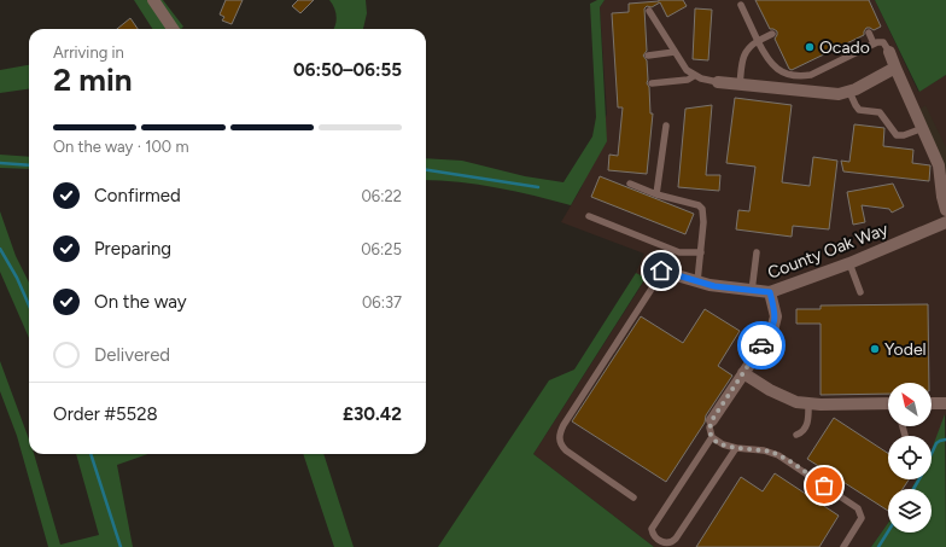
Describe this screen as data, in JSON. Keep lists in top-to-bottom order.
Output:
{
  "streets": {
    "street": ["County Oak Way"]
  },
  "places": ["Ocado", "Yodel"],
  "north": "top left",
  "page": {
    "heading": ["2 min", "Arriving in", "06:50–06:55"],
    "panel": ["Order #5528", "£30.42"],
    "bar": "On the way · 100 m",
    "list": [
      ["Confirmed", "06:22"],
      ["Preparing", "06:25"],
      ["On the way", "06:37"],
      "Delivered"
    ]
  }
}
